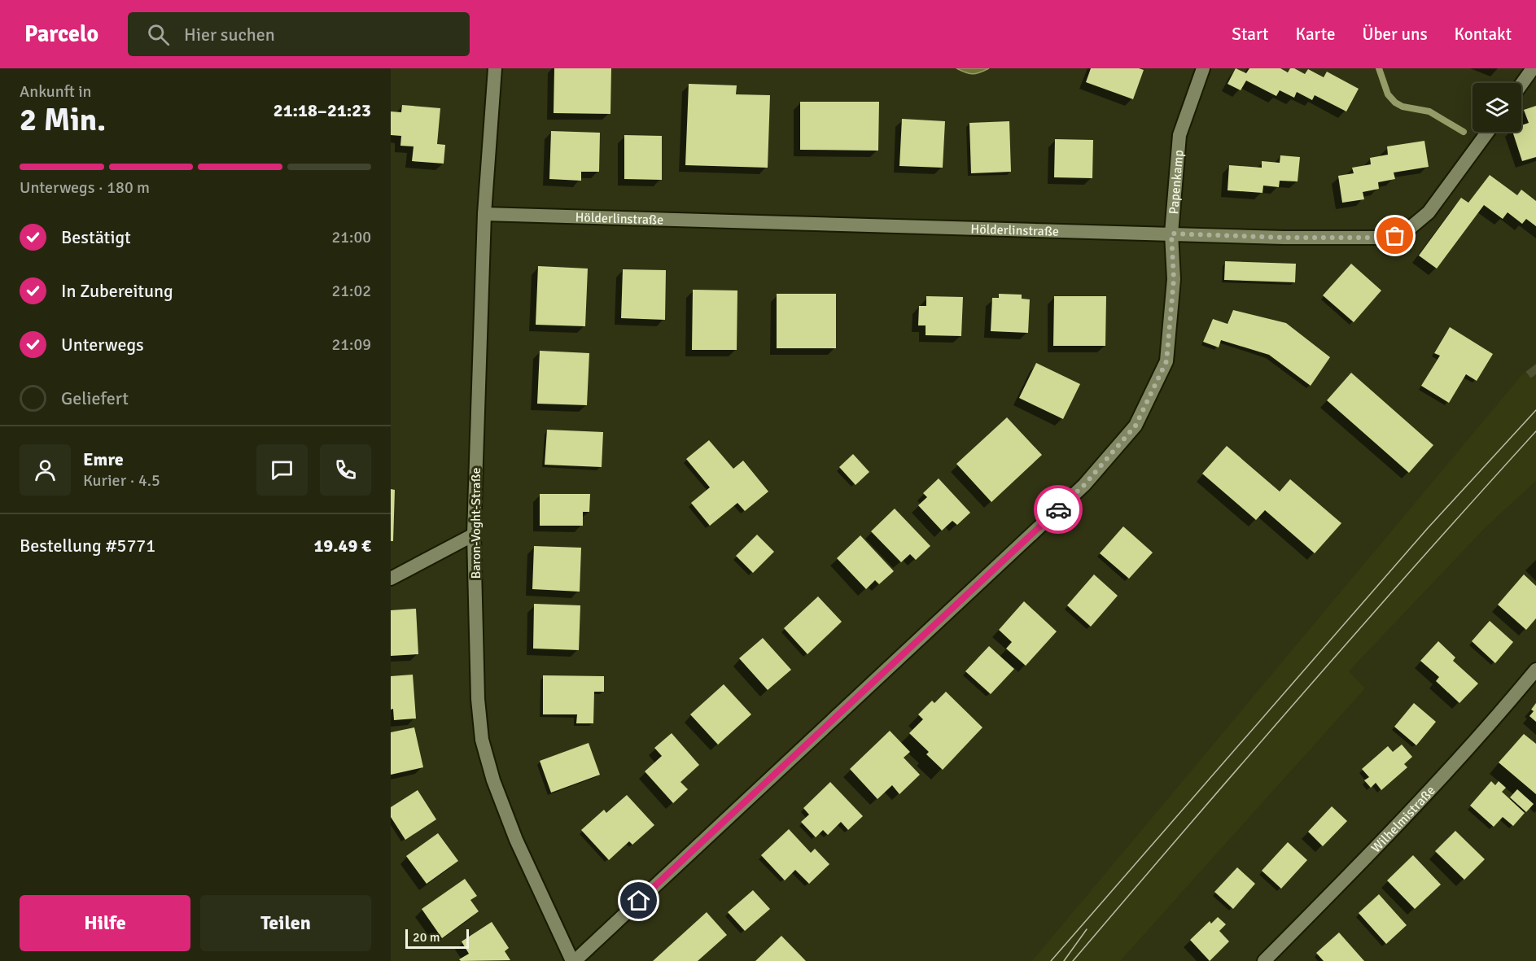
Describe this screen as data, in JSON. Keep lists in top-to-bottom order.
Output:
{
  "streets": {
    "street": [
      "Papenkamp",
      "Hölderlinstraße",
      "Baron-Voght-Straße",
      "Wilhelmistraße"
    ]
  },
  "crossings": [
    ["Papenkamp", "Hölderlinstraße"],
    ["Papenkamp", "Baron-Voght-Straße"],
    ["Hölderlinstraße", "Baron-Voght-Straße"]
  ],
  "scale_bar": "20 m",
  "page": {
    "header": "Parcelo",
    "search": "Hier suchen",
    "nav": [
      "Start",
      "Karte",
      "Über uns",
      "Kontakt"
    ],
    "heading": ["2 Min.", "Ankunft in", "21:18–21:23"],
    "panel": [
      "Emre",
      "Kurier · 4.5",
      "Bestellung #5771",
      "19.49 €"
    ],
    "bar": "Unterwegs · 180 m",
    "list": [
      ["Bestätigt", "21:00"],
      ["In Zubereitung", "21:02"],
      ["Unterwegs", "21:09"],
      "Geliefert"
    ],
    "buttons": ["Hilfe", "Teilen"],
    "scale": "20 m"
  }
}
